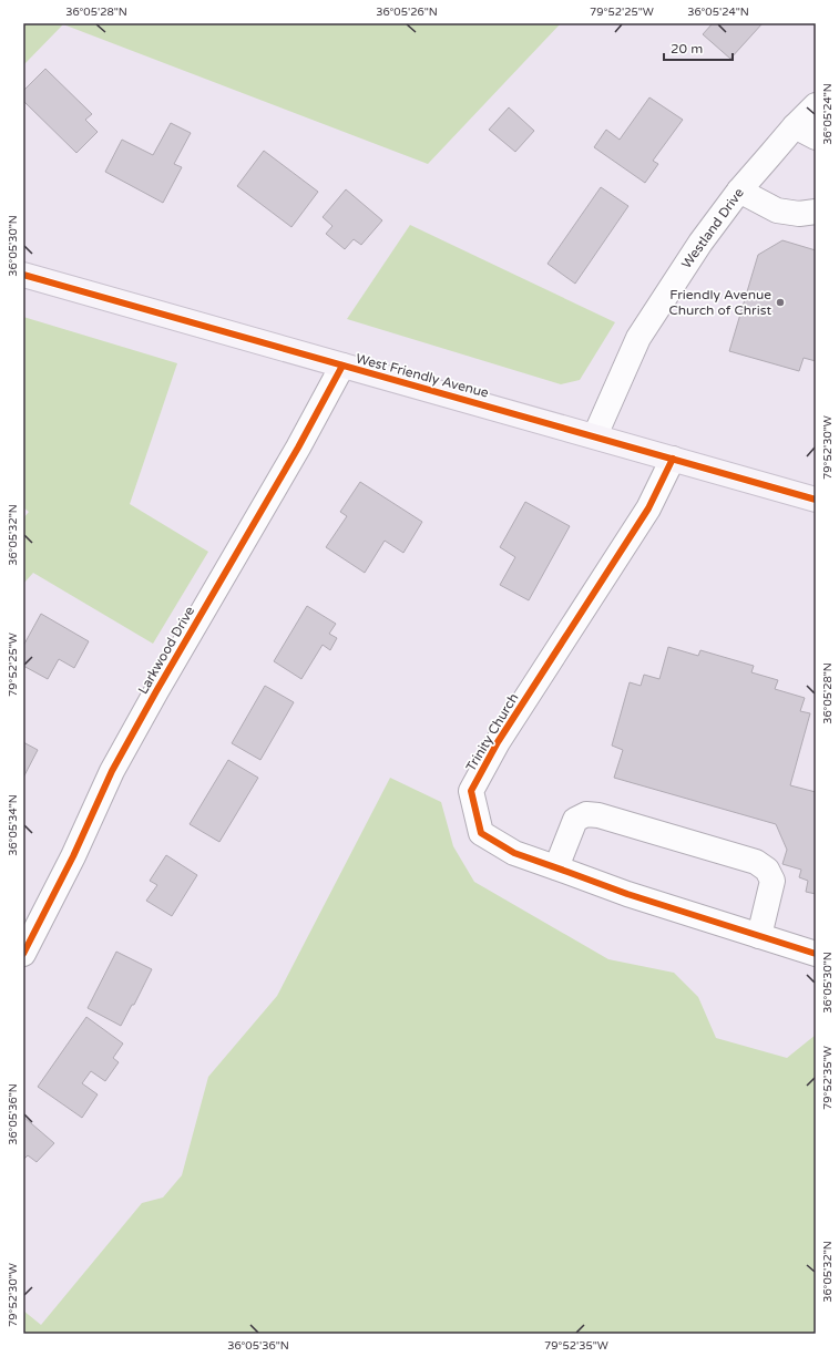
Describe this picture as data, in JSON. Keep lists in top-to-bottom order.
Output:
{
  "streets": {
    "main road": ["West Friendly Avenue"],
    "street": ["Westland Drive", "Larkwood Drive", "Trinity Church"]
  },
  "crossings": [
    ["Westland Drive", "West Friendly Avenue"],
    ["West Friendly Avenue", "Larkwood Drive"],
    ["West Friendly Avenue", "Trinity Church"]
  ],
  "places": ["Friendly Avenue Church of Christ"],
  "scale_bar": "20 m",
  "coordinates": [
    "36°05'28\"N",
    "36°05'26\"N",
    "79°52'25\"W",
    "36°05'24\"N",
    "36°05'30\"N",
    "79°52'30\"W",
    "36°05'32\"N",
    "36°05'34\"N",
    "79°52'35\"W",
    "36°05'36\"N"
  ]
}
